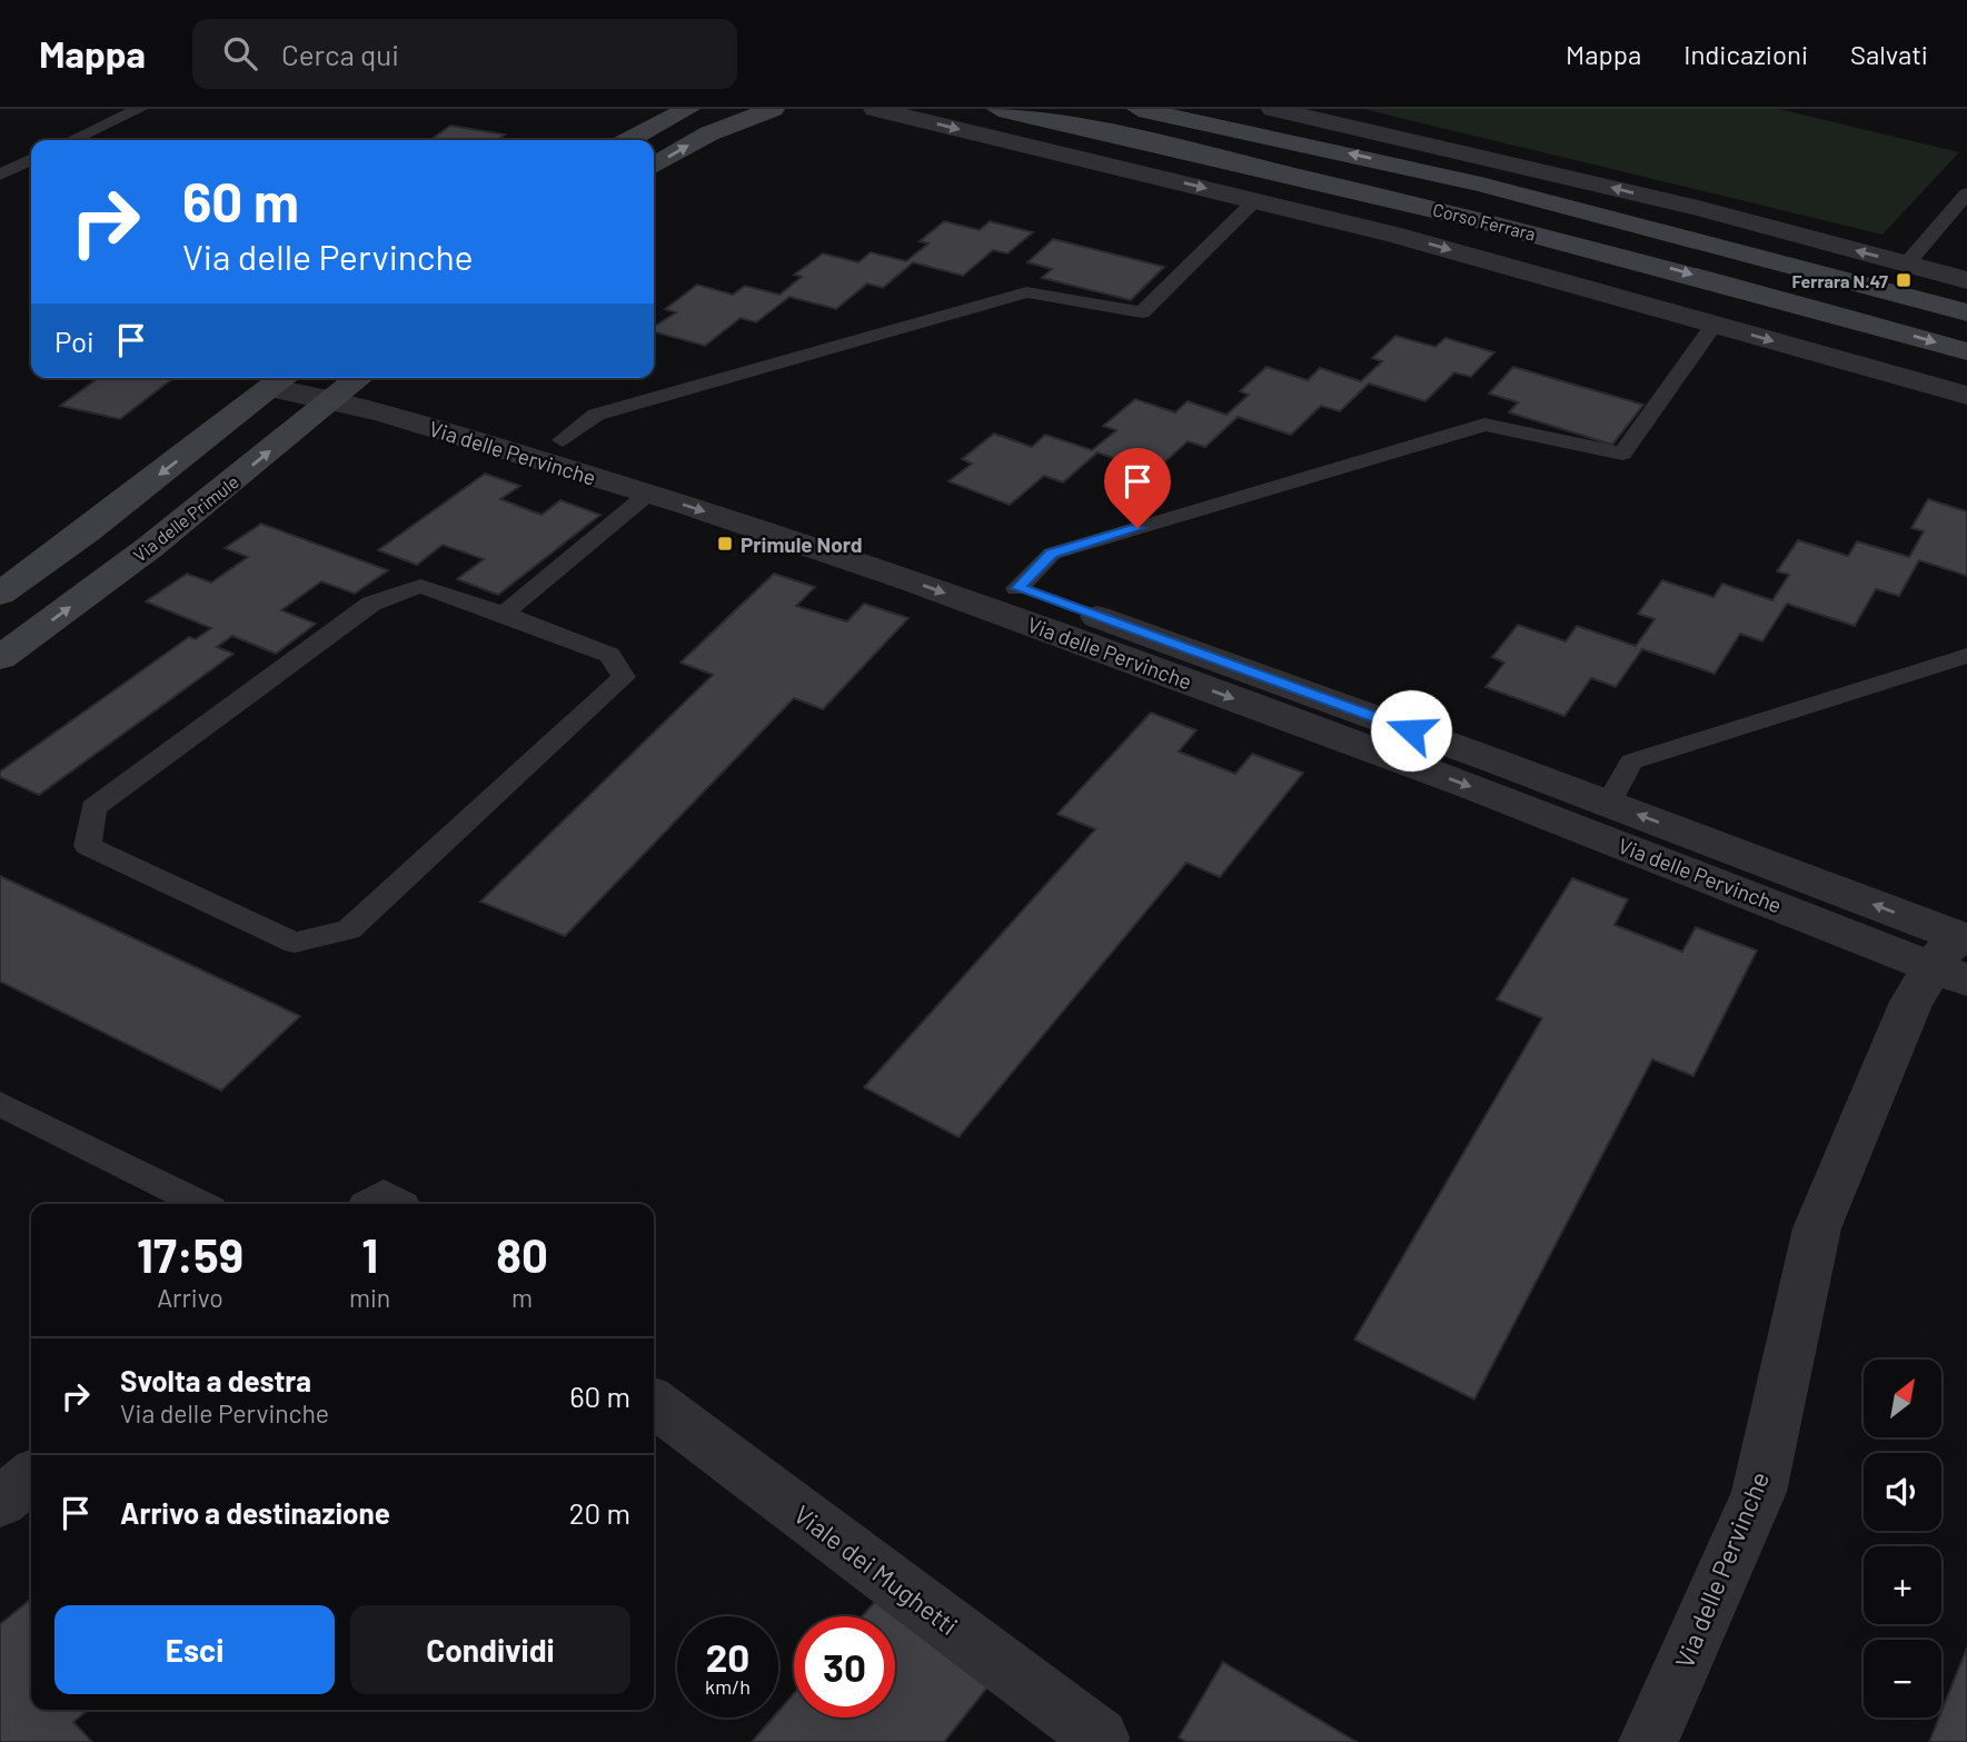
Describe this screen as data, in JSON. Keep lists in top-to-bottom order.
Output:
{
  "streets": {
    "main road": ["Corso Ferrara", "Via delle Primule"],
    "street": ["Via delle Pervinche", "Viale dei Mughetti"]
  },
  "crossings": [
    ["Corso Ferrara", "Via delle Pervinche"],
    ["Via delle Pervinche", "Via delle Primule"]
  ],
  "places": {
    "transit": ["Ferrara N.47", "Primule Nord"]
  },
  "north": "top right",
  "page": {
    "header": "Mappa",
    "search": "Cerca qui",
    "nav": ["Mappa", "Indicazioni", "Salvati"],
    "turn": ["60 m", "Via delle Pervinche"],
    "then": "Poi",
    "eta": [
      "17:59",
      "Arrivo",
      "1",
      "min",
      "80",
      "m"
    ],
    "list": [
      {
        "name": "Svolta a destra",
        "note": "Via delle Pervinche",
        "value": "60 m"
      },
      {
        "name": "Arrivo a destinazione",
        "value": "20 m"
      }
    ],
    "map_buttons": ["+", "−"],
    "buttons": ["Esci", "Condividi"],
    "speed": "20 km/h",
    "limit": "30"
  }
}
